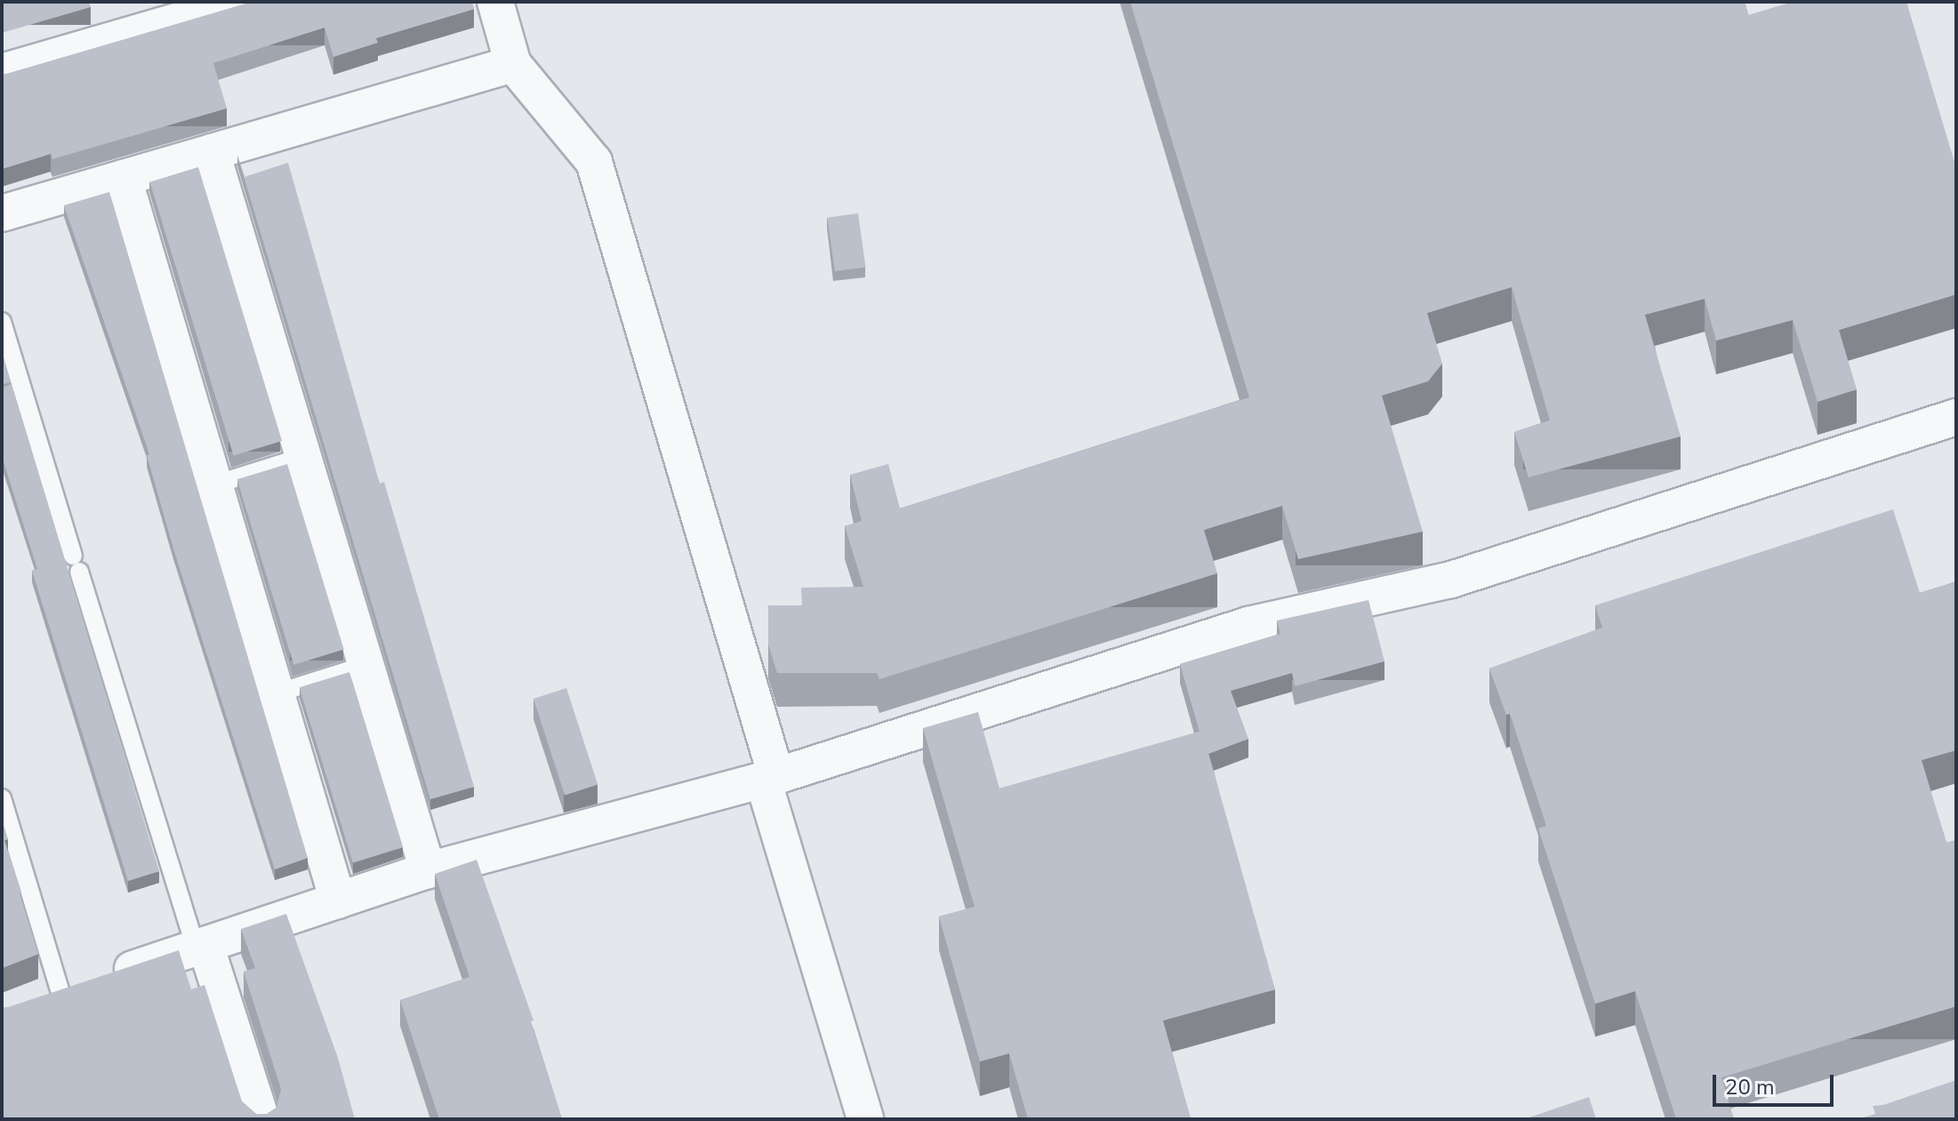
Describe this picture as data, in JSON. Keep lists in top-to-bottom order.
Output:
{
  "scale_bar": "20 m"
}
